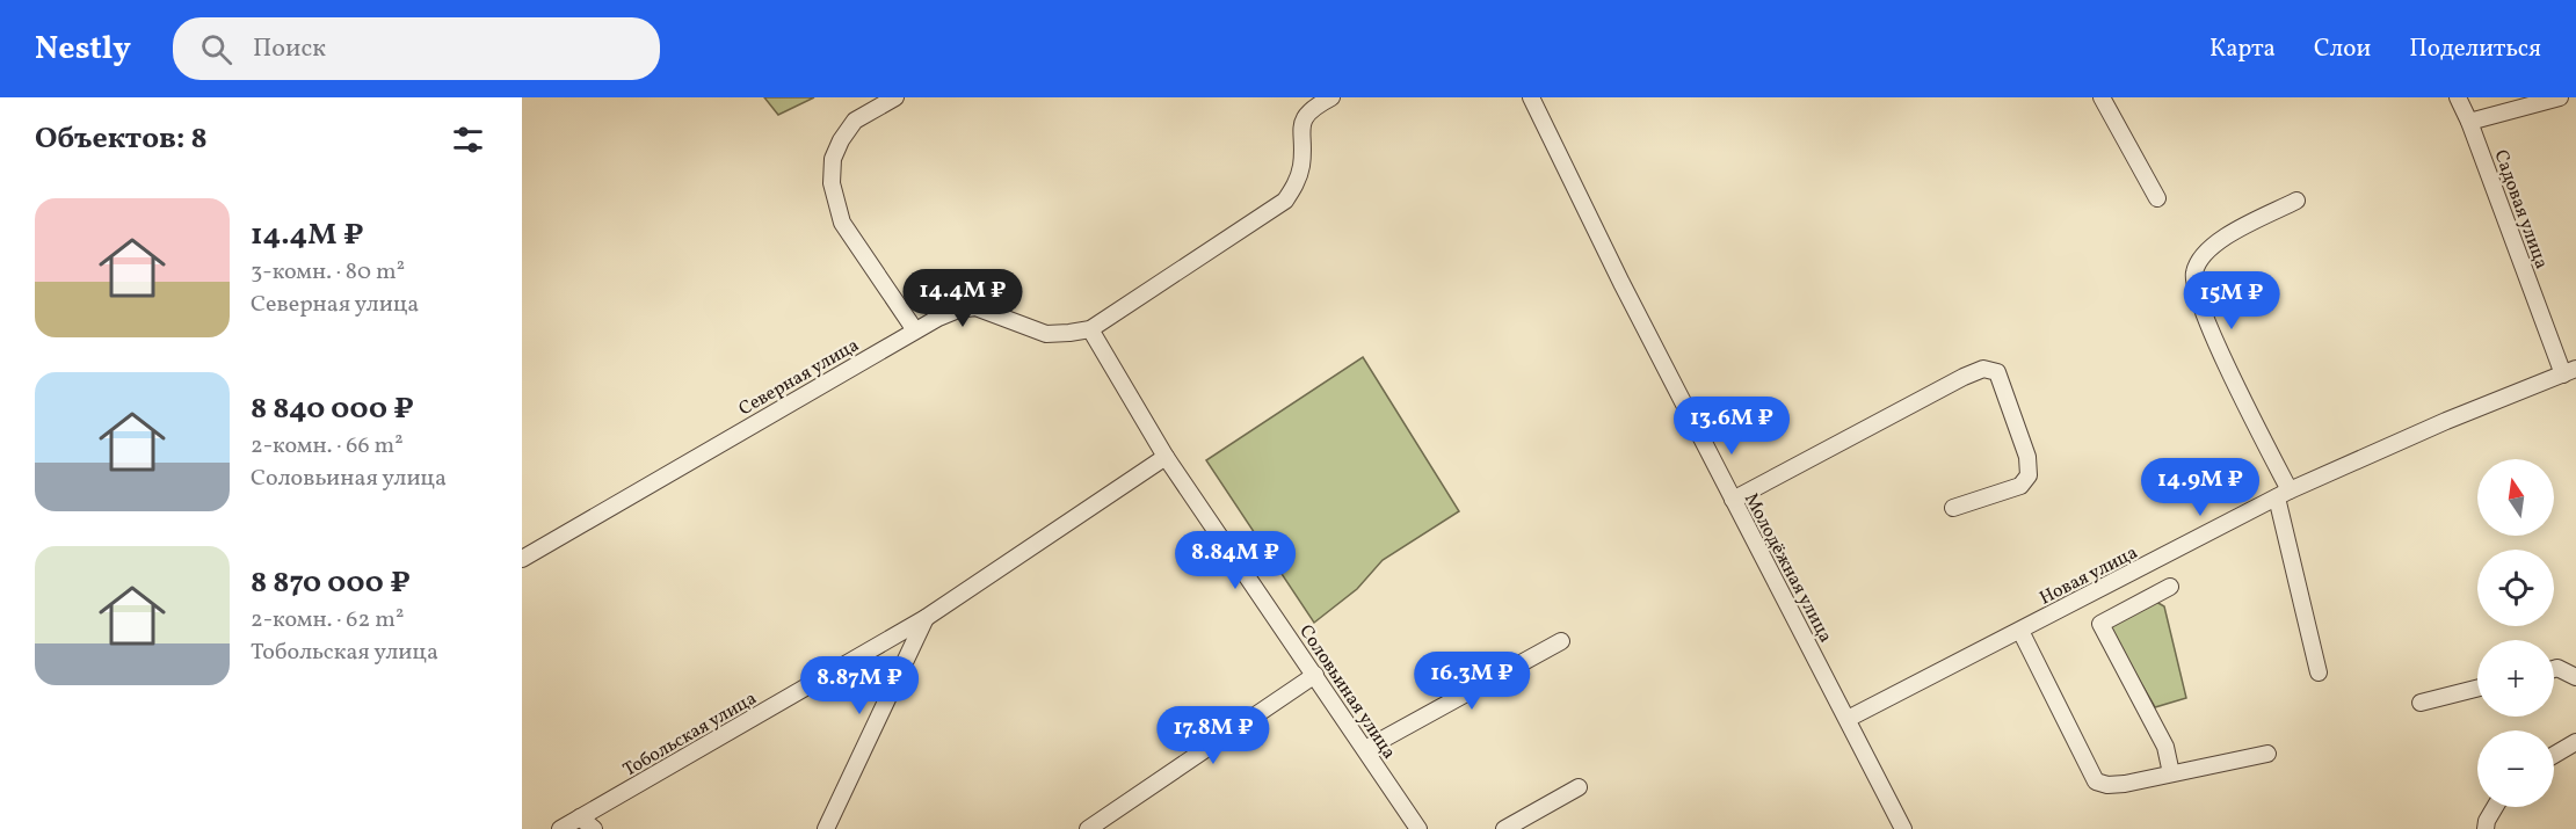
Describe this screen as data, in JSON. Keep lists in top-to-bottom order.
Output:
{
  "streets": {
    "street": [
      "Садовая улица",
      "Северная улица",
      "Молодёжная улица",
      "Новая улица",
      "Соловьиная улица",
      "Тобольская улица"
    ]
  },
  "crossings": [
    ["Садовая улица", "Новая улица"],
    ["Северная улица", "Соловьиная улица"],
    ["Молодёжная улица", "Новая улица"],
    ["Соловьиная улица", "Тобольская улица"]
  ],
  "north": "top",
  "page": {
    "header": "Nestly",
    "search": "Поиск",
    "nav": ["Карта", "Слои", "Поделиться"],
    "heading": "Объектов: 8",
    "list": [
      {
        "name": "14.4M ₽",
        "note": "3-комн. · 80 m² · Северная улица"
      },
      {
        "name": "8 840 000 ₽",
        "note": "2-комн. · 66 m² · Соловьиная улица"
      },
      {
        "name": "8 870 000 ₽",
        "note": "2-комн. · 62 m² · Тобольская улица"
      }
    ],
    "price": [
      "14.4M ₽",
      "15M ₽",
      "13.6M ₽",
      "14.9M ₽",
      "8.84M ₽",
      "16.3M ₽",
      "8.87M ₽",
      "17.8M ₽"
    ],
    "map_buttons": ["+", "−"]
  }
}
